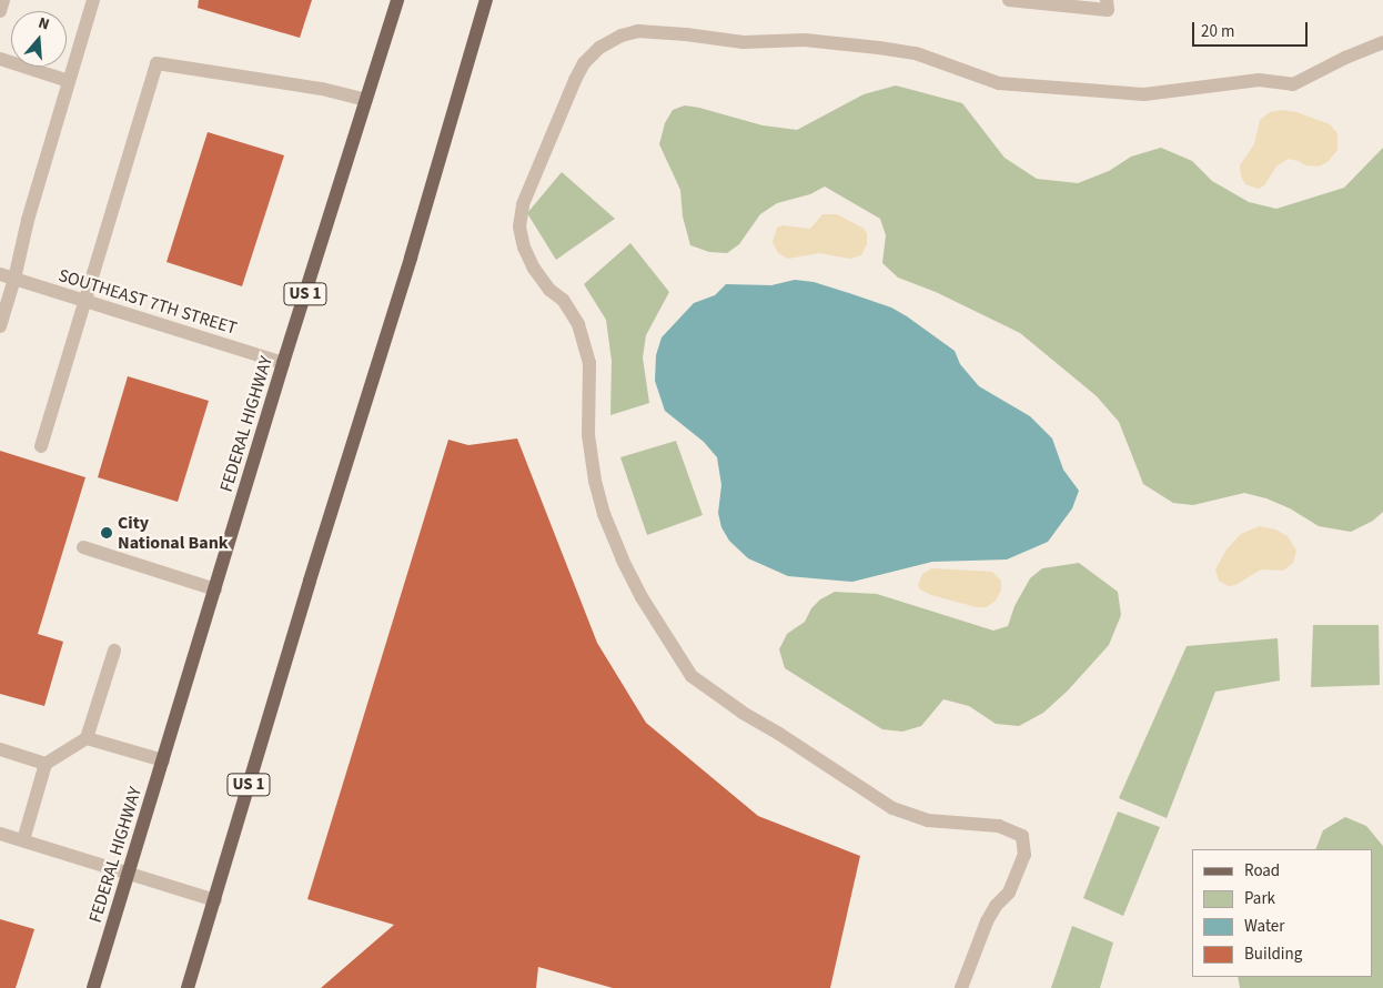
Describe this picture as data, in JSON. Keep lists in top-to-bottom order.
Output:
{
  "streets": {
    "main road": ["US 1", "FEDERAL HIGHWAY"],
    "street": ["SOUTHEAST 7TH STREET"]
  },
  "crossings": [
    ["SOUTHEAST 7TH STREET", "FEDERAL HIGHWAY"]
  ],
  "places": ["City National Bank"],
  "legend": [
    "Road",
    "Park",
    "Water",
    "Building"
  ],
  "scale_bar": "20 m",
  "north": "top"
}
